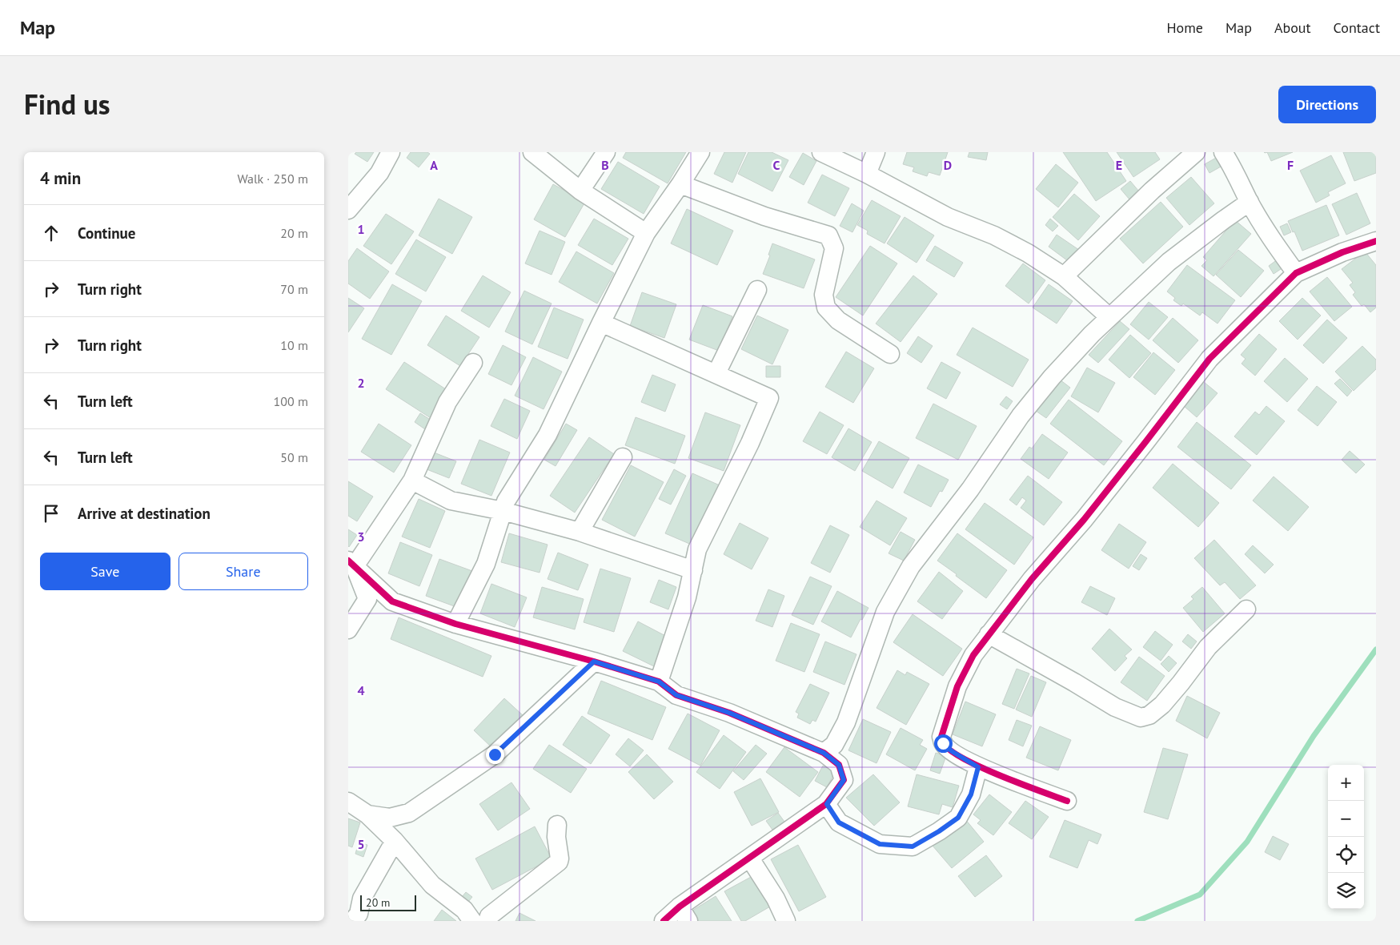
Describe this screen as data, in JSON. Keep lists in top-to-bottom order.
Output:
{
  "scale_bar": "20 m",
  "page": {
    "header": "Map",
    "nav": [
      "Home",
      "Map",
      "About",
      "Contact"
    ],
    "title": "Find us",
    "buttons": [
      "Directions",
      ["Save", "Share"]
    ],
    "heading": ["4 min", "Walk · 250 m"],
    "list": [
      ["Continue", "20 m"],
      ["Turn right", "70 m"],
      ["Turn right", "10 m"],
      ["Turn left", "100 m"],
      ["Turn left", "50 m"],
      "Arrive at destination"
    ],
    "map_buttons": ["+", "−"],
    "scale": "20 m"
  },
  "grid": {
    "columns": [
      "A",
      "B",
      "C",
      "D",
      "E",
      "F"
    ],
    "rows": [
      "1",
      "2",
      "3",
      "4",
      "5"
    ]
  }
}
